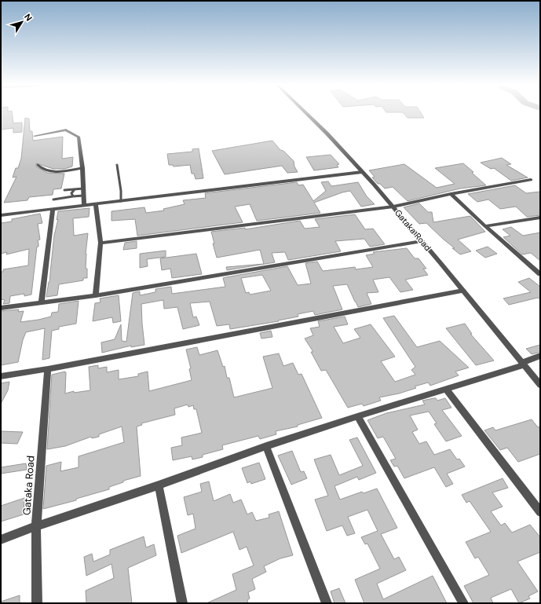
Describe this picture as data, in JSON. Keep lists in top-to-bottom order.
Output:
{
  "streets": {
    "street": ["Gataka Road"]
  },
  "north": "top right"
}
